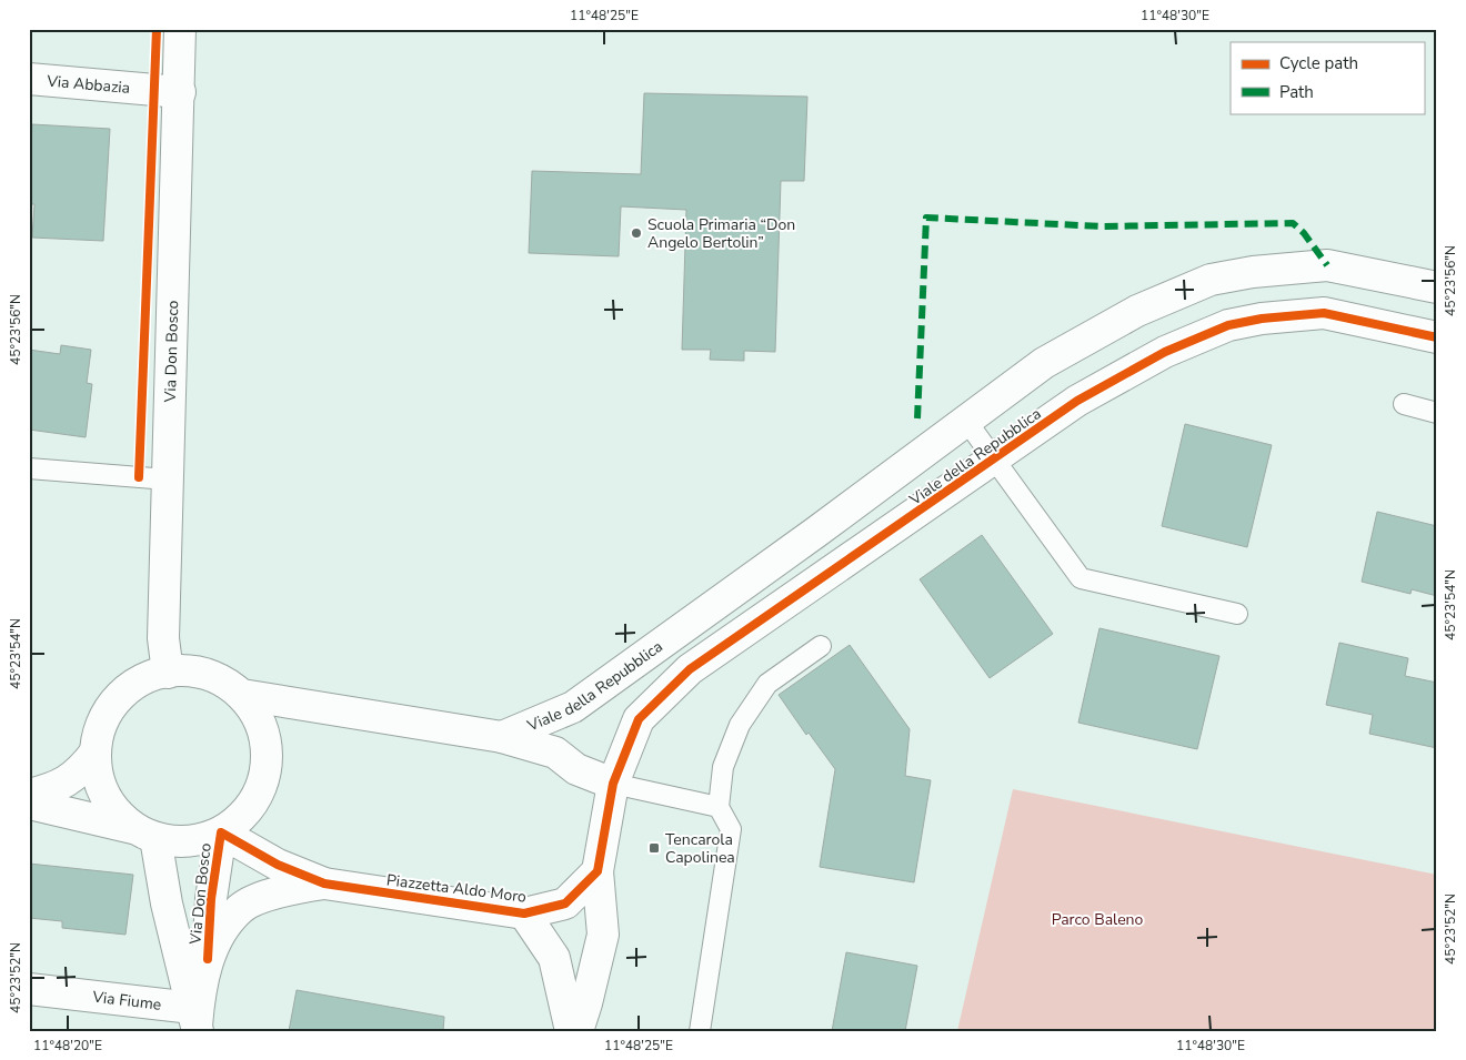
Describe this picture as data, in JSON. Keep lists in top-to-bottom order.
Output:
{
  "streets": {
    "street": [
      "Via Abbazia",
      "Via Don Bosco",
      "Viale della Repubblica",
      "Piazzetta Aldo Moro",
      "Via Fiume"
    ]
  },
  "crossings": [
    ["Via Abbazia", "Via Don Bosco"],
    ["Via Don Bosco", "Piazzetta Aldo Moro"],
    ["Via Don Bosco", "Via Fiume"]
  ],
  "parks": ["Parco Baleno"],
  "places": {
    "other": ["Scuola Primaria “Don Angelo Bertolin”"],
    "transit": ["Tencarola Capolinea"]
  },
  "legend": ["Cycle path", "Path"],
  "coordinates": [
    "11°48'25\"E",
    "11°48'30\"E",
    "45°23'56\"N",
    "45°23'54\"N",
    "45°23'52\"N",
    "11°48'20\"E"
  ]
}
